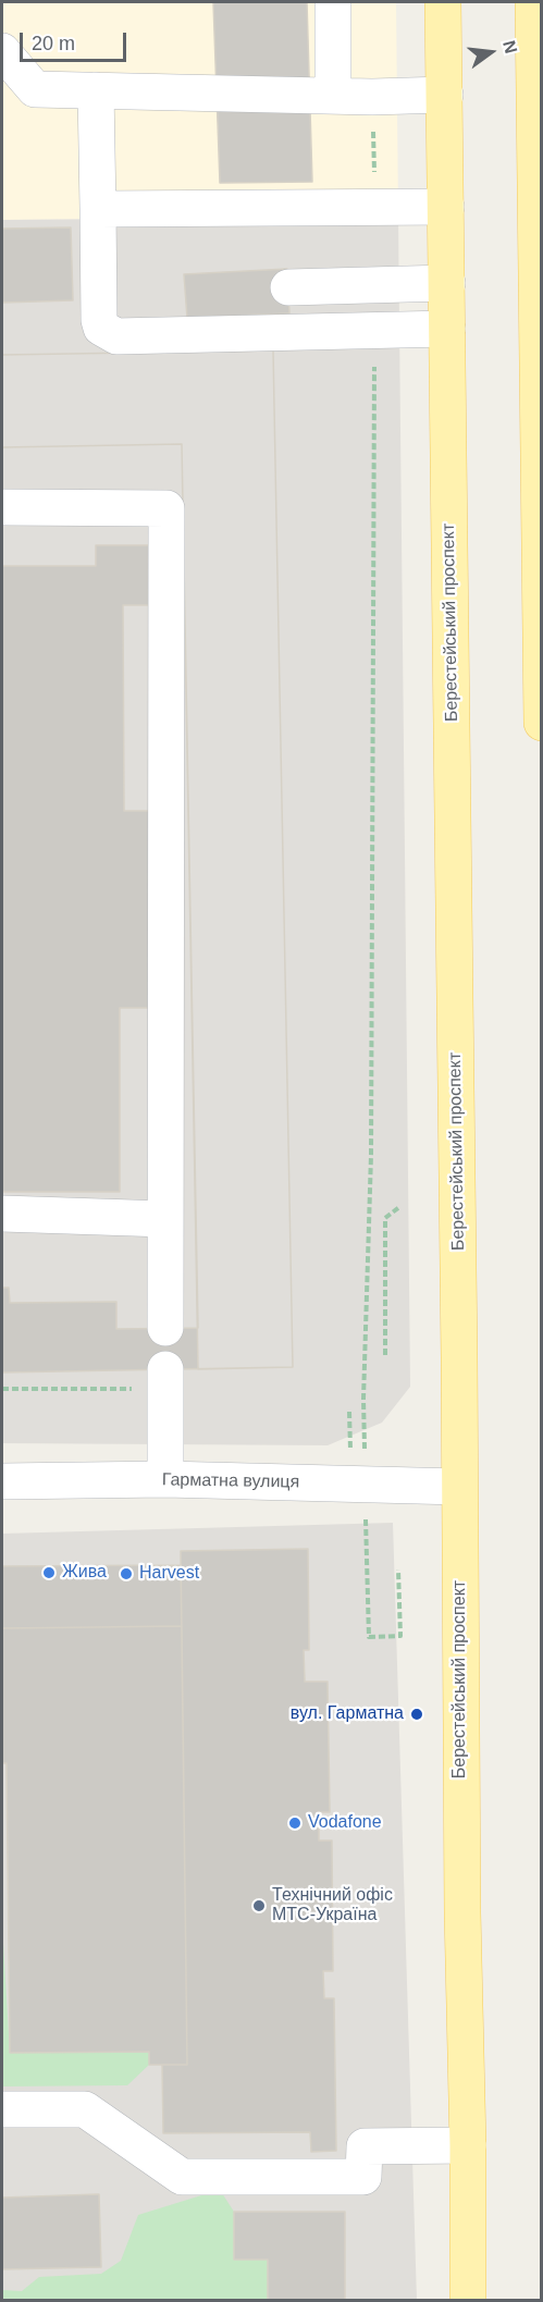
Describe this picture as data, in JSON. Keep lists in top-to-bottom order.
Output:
{
  "streets": {
    "main road": ["Берестейський проспект"],
    "street": ["Гарматна вулиця"]
  },
  "crossings": [
    ["Берестейський проспект", "Гарматна вулиця"]
  ],
  "places": [
    "Жива",
    "Harvest",
    "вул. Гарматна",
    "Vodafone",
    "Технічний офіс МТС-Україна"
  ],
  "scale_bar": "20 m",
  "north": "right"
}
